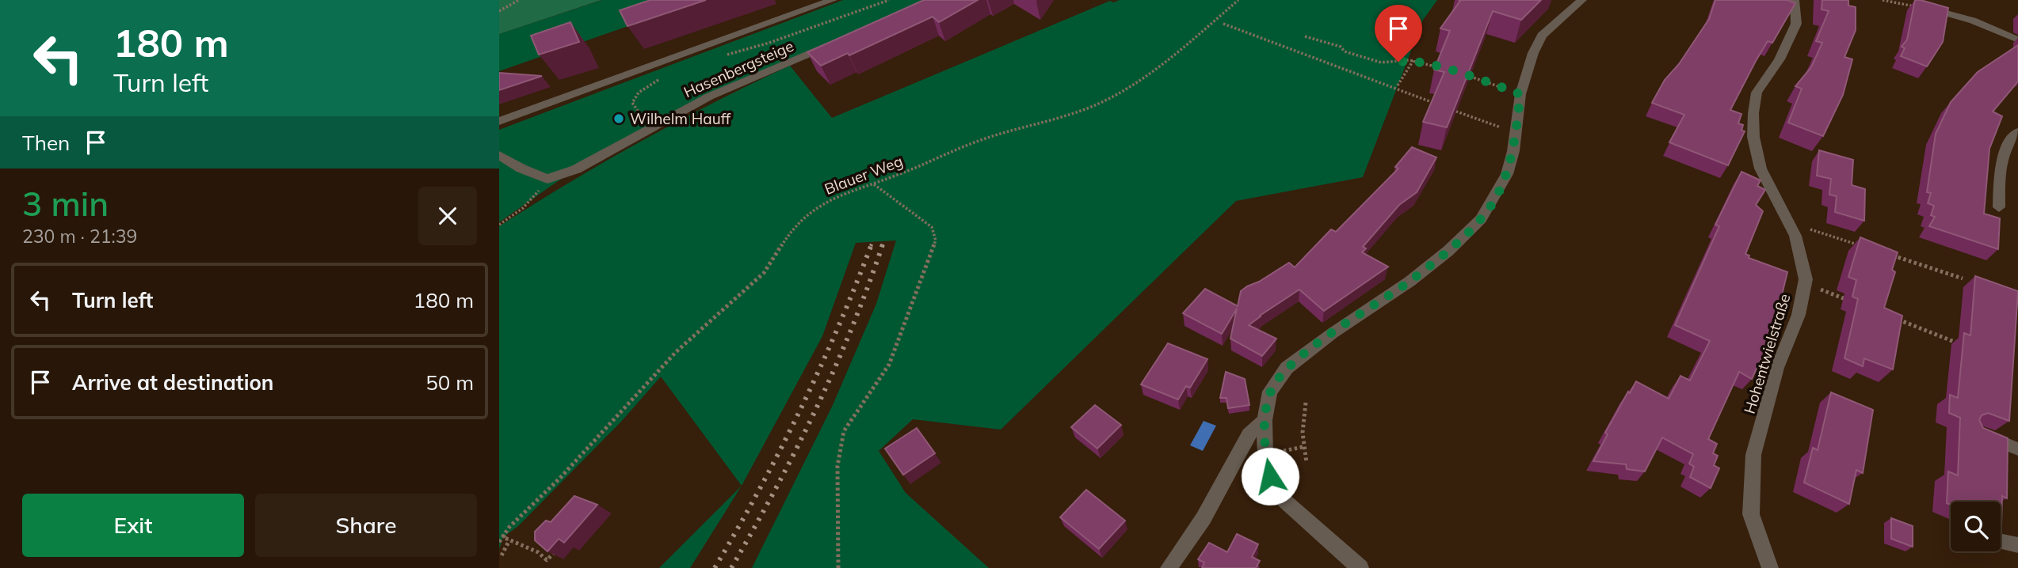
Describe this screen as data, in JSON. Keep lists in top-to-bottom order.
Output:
{
  "streets": {
    "street": ["Hasenbergsteige", "Hohentwielstraße"],
    "path": ["Blauer Weg"]
  },
  "places": ["Wilhelm Hauff"],
  "page": {
    "turn": ["180 m", "Turn left"],
    "then": "Then",
    "heading": ["3 min", "230 m · 21:39"],
    "list": [
      {
        "name": "Turn left",
        "value": "180 m"
      },
      {
        "name": "Arrive at destination",
        "value": "50 m"
      }
    ],
    "buttons": ["Exit", "Share"]
  }
}
